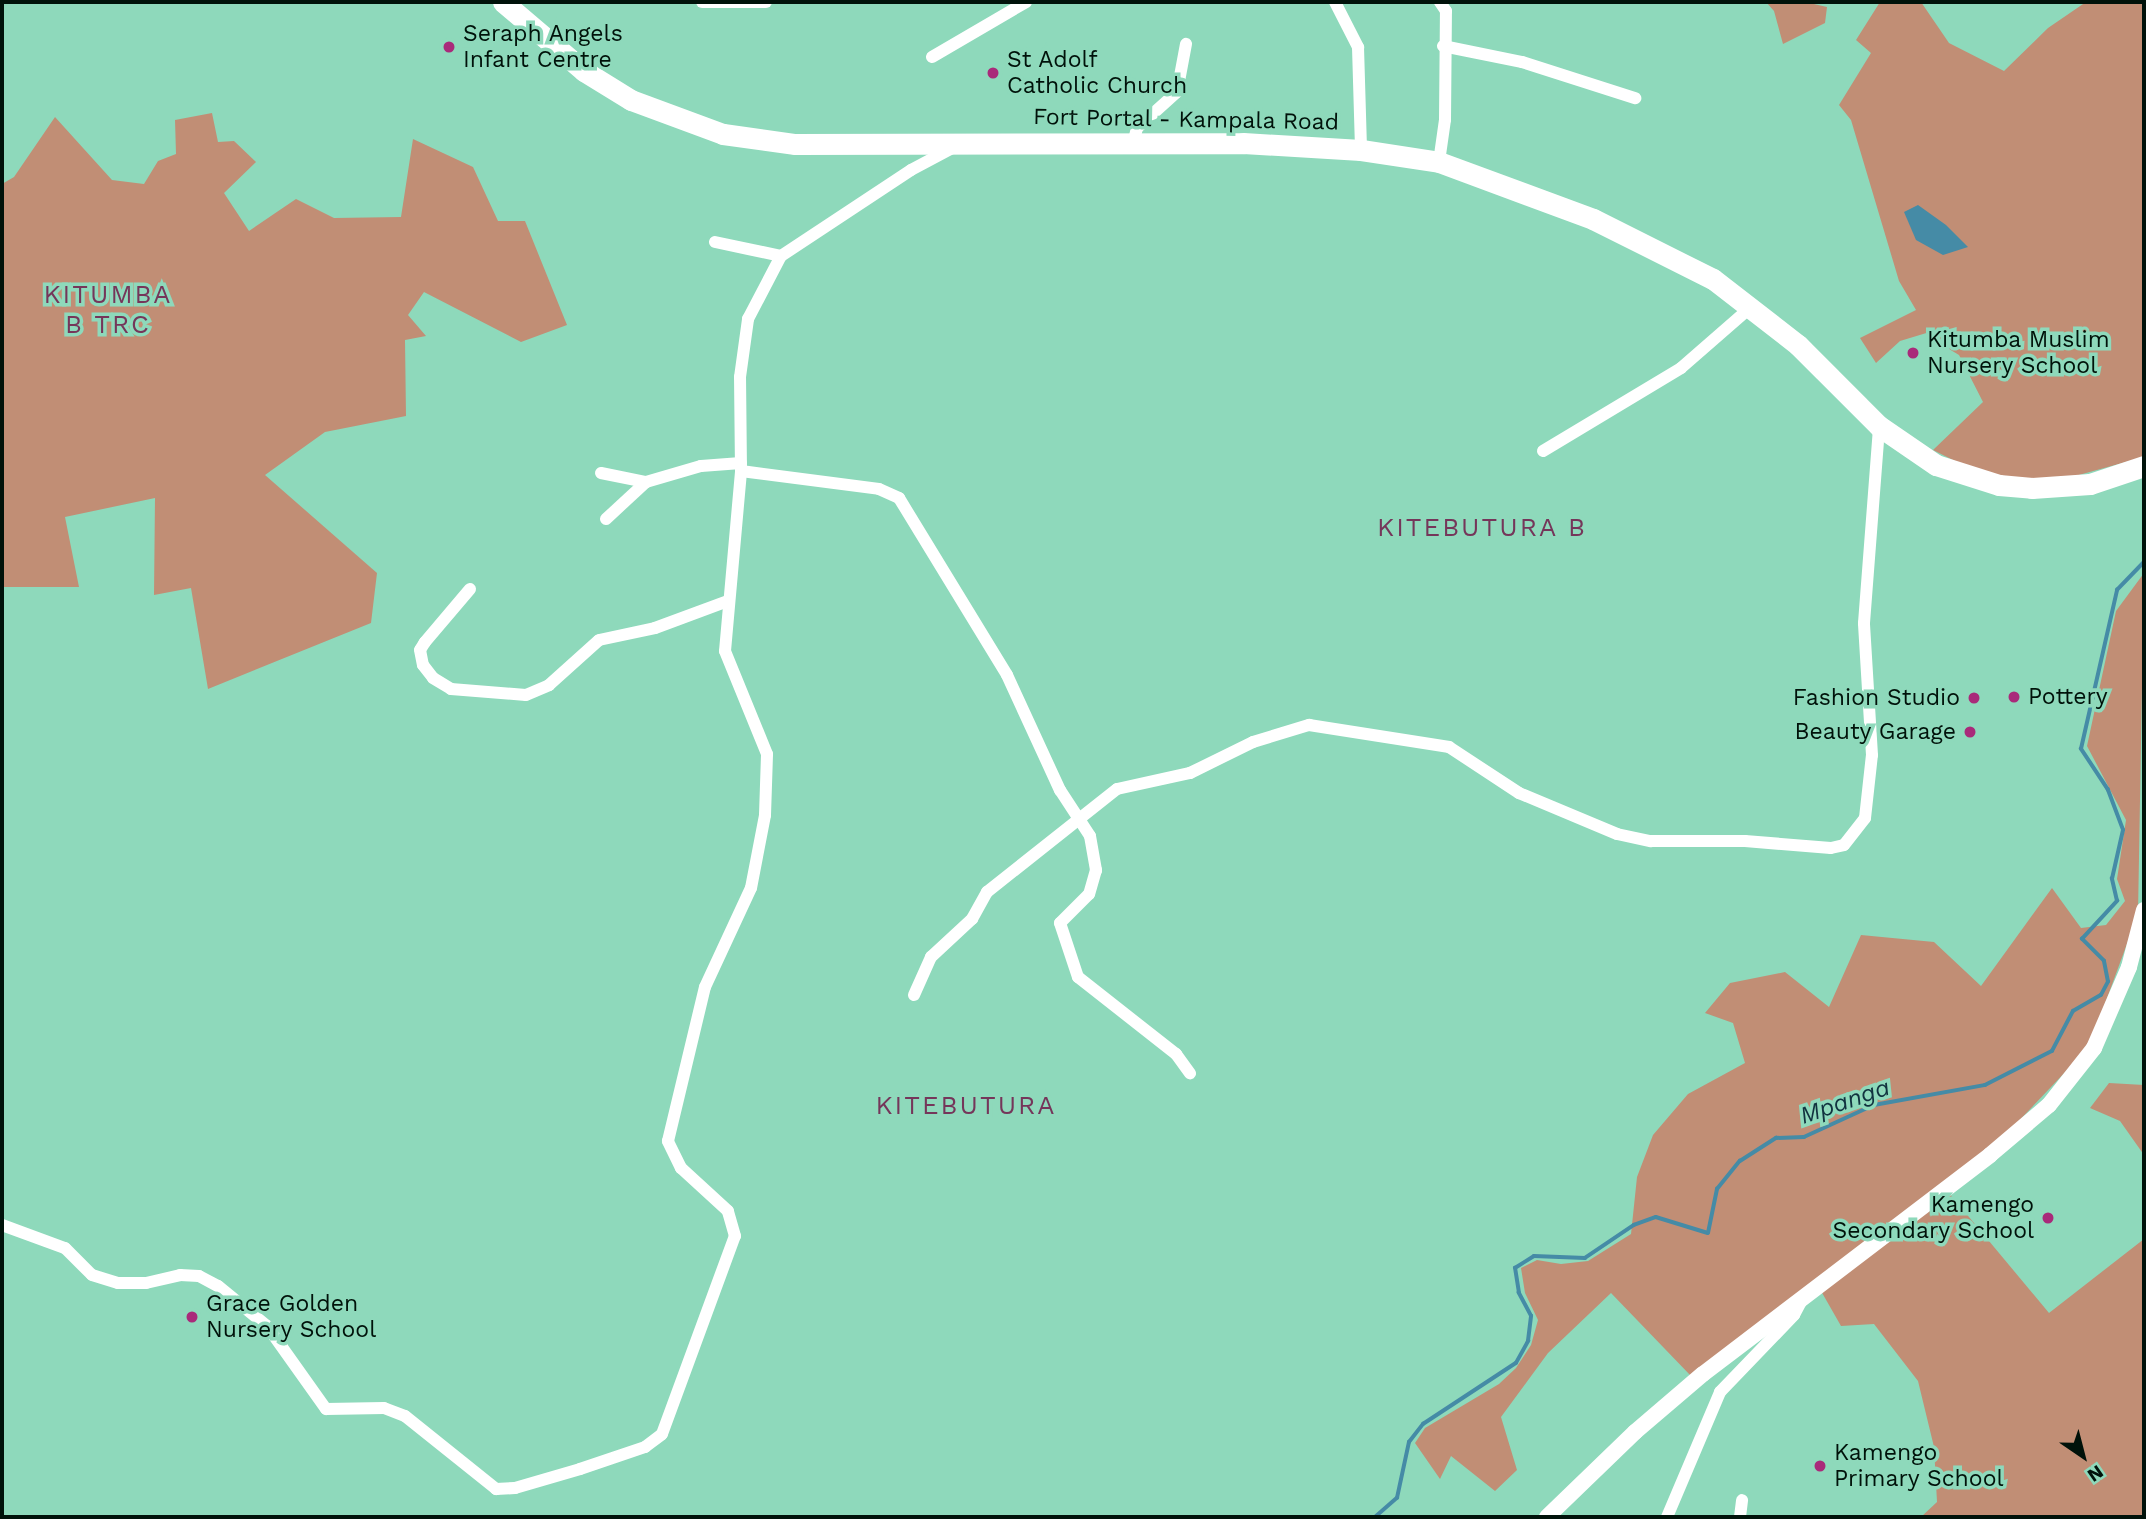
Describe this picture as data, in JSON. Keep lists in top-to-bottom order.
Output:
{
  "streets": {
    "highway": ["Fort Portal - Kampala Road"]
  },
  "districts": ["KITUMBA B TRC", "KITEBUTURA B", "KITEBUTURA"],
  "water": ["Mpanga"],
  "places": [
    "Seraph Angels Infant Centre",
    "St Adolf Catholic Church",
    "Kitumba Muslim Nursery School",
    "Pottery",
    "Fashion Studio",
    "Beauty Garage",
    "Kamengo Secondary School",
    "Grace Golden Nursery School",
    "Kamengo Primary School"
  ],
  "north": "bottom right"
}
